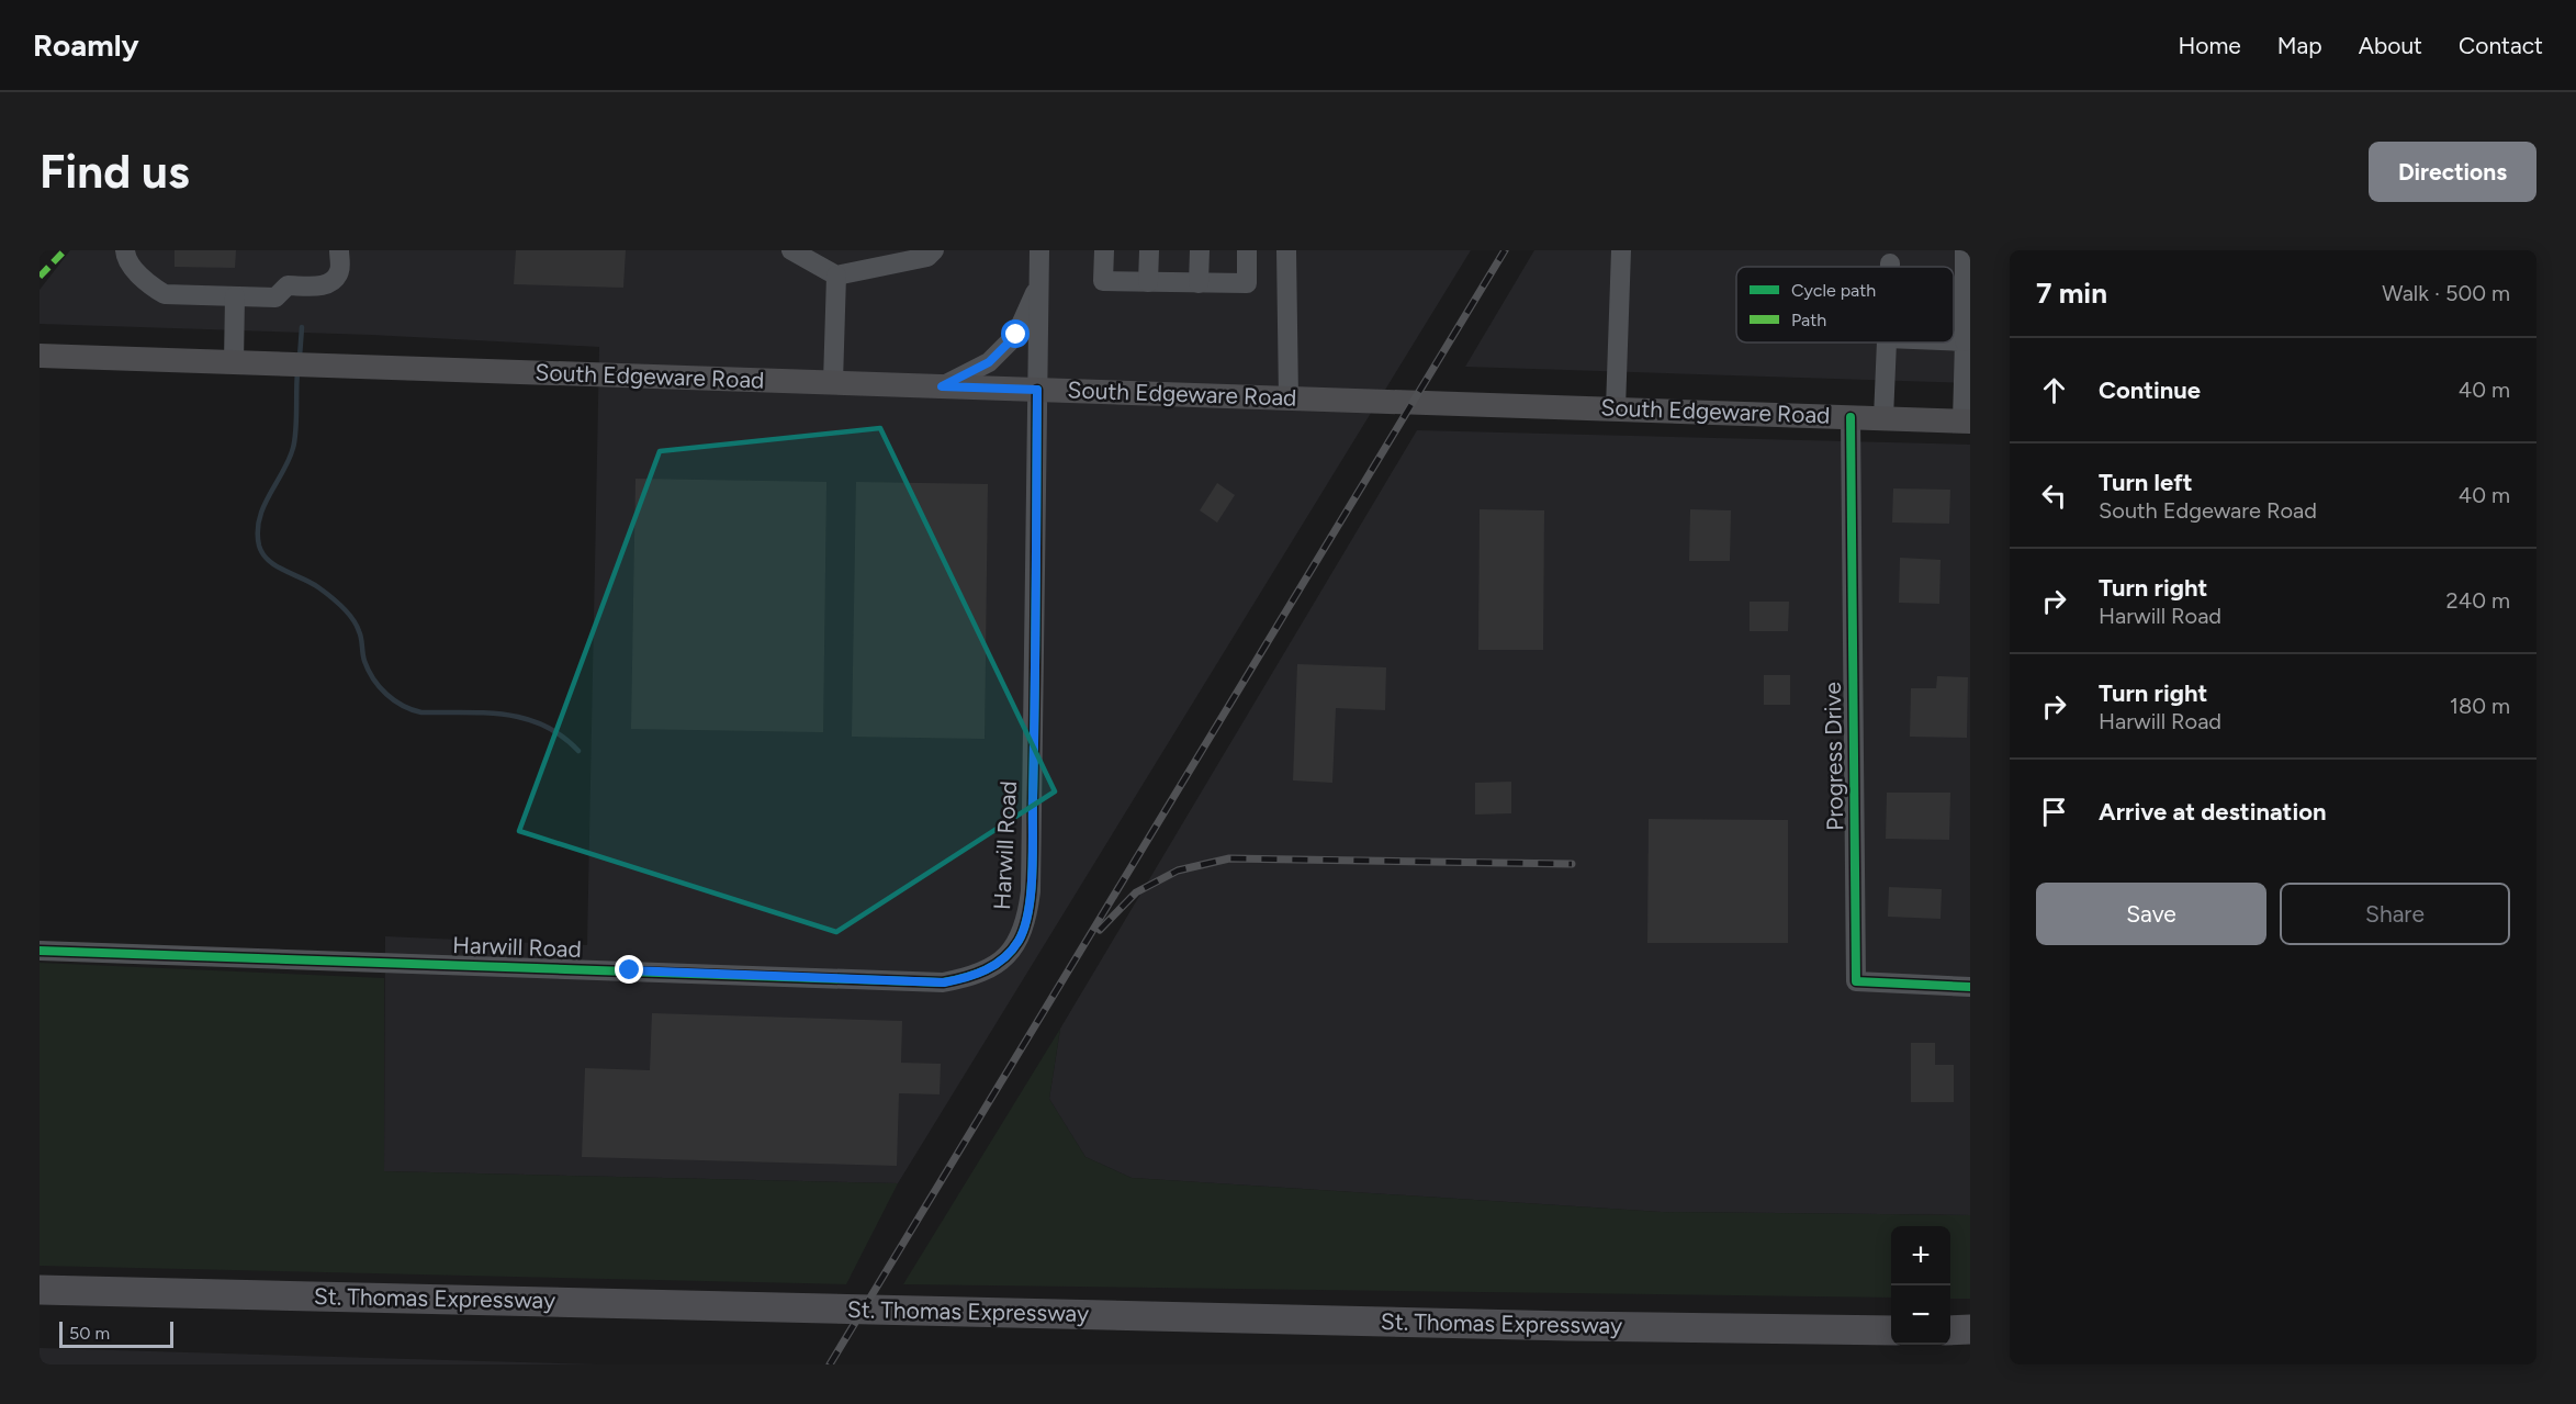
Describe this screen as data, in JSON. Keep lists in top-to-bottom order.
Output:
{
  "streets": {
    "highway": ["St. Thomas Expressway"],
    "main road": ["South Edgeware Road"],
    "street": ["Progress Drive", "Harwill Road"]
  },
  "crossings": [
    ["South Edgeware Road", "Progress Drive"],
    ["South Edgeware Road", "Harwill Road"]
  ],
  "legend": ["Cycle path", "Path"],
  "scale_bar": "50 m",
  "page": {
    "header": "Roamly",
    "nav": [
      "Home",
      "Map",
      "About",
      "Contact"
    ],
    "buttons": [
      "Directions",
      ["Save", "Share"]
    ],
    "title": "Find us",
    "heading": ["7 min", "Walk · 500 m"],
    "list": [
      ["Continue", "40 m"],
      ["Turn left", "South Edgeware Road", "40 m"],
      ["Turn right", "Harwill Road", "240 m"],
      ["Turn right", "Harwill Road", "180 m"],
      "Arrive at destination"
    ],
    "map_buttons": ["+", "−"],
    "scale": "50 m"
  }
}
